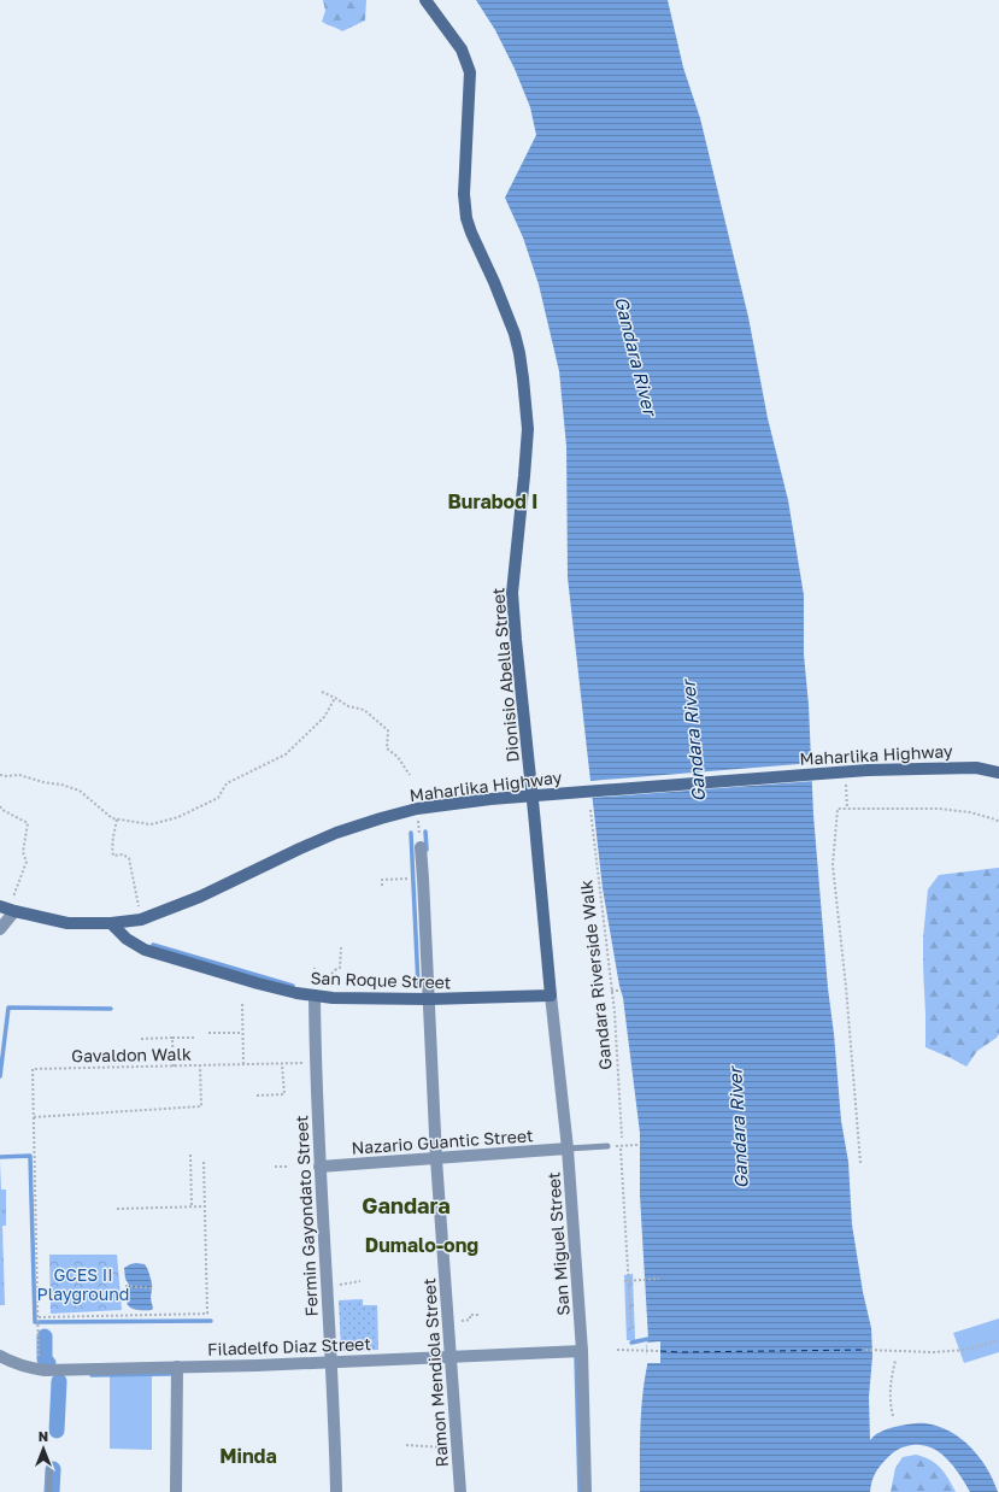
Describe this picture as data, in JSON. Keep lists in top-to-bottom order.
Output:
{
  "streets": {
    "main road": ["Dionisio Abella Street", "Maharlika Highway", "San Roque Street"],
    "street": [
      "Nazario Guantic Street",
      "Fermin Gayondato Street",
      "San Miguel Street",
      "Filadelfo Diaz Street",
      "Ramon Mendiola Street"
    ],
    "path": ["Gandara Riverside Walk", "Gavaldon Walk"]
  },
  "crossings": [
    ["Dionisio Abella Street", "San Roque Street"],
    ["Dionisio Abella Street", "San Miguel Street"],
    ["Maharlika Highway", "San Roque Street"],
    ["San Roque Street", "Fermin Gayondato Street"],
    ["San Roque Street", "San Miguel Street"],
    ["San Roque Street", "Ramon Mendiola Street"],
    ["Gavaldon Walk", "Fermin Gayondato Street"],
    ["Gavaldon Walk", "Filadelfo Diaz Street"],
    ["Nazario Guantic Street", "Fermin Gayondato Street"],
    ["Nazario Guantic Street", "San Miguel Street"],
    ["Nazario Guantic Street", "Ramon Mendiola Street"],
    ["Fermin Gayondato Street", "Filadelfo Diaz Street"],
    ["San Miguel Street", "Filadelfo Diaz Street"],
    ["Filadelfo Diaz Street", "Ramon Mendiola Street"]
  ],
  "districts": [
    "Burabod I",
    "Gandara",
    "Dumalo-ong",
    "Minda"
  ],
  "water": ["Gandara River"],
  "parks": ["GCES II Playground"],
  "north": "top"
}
